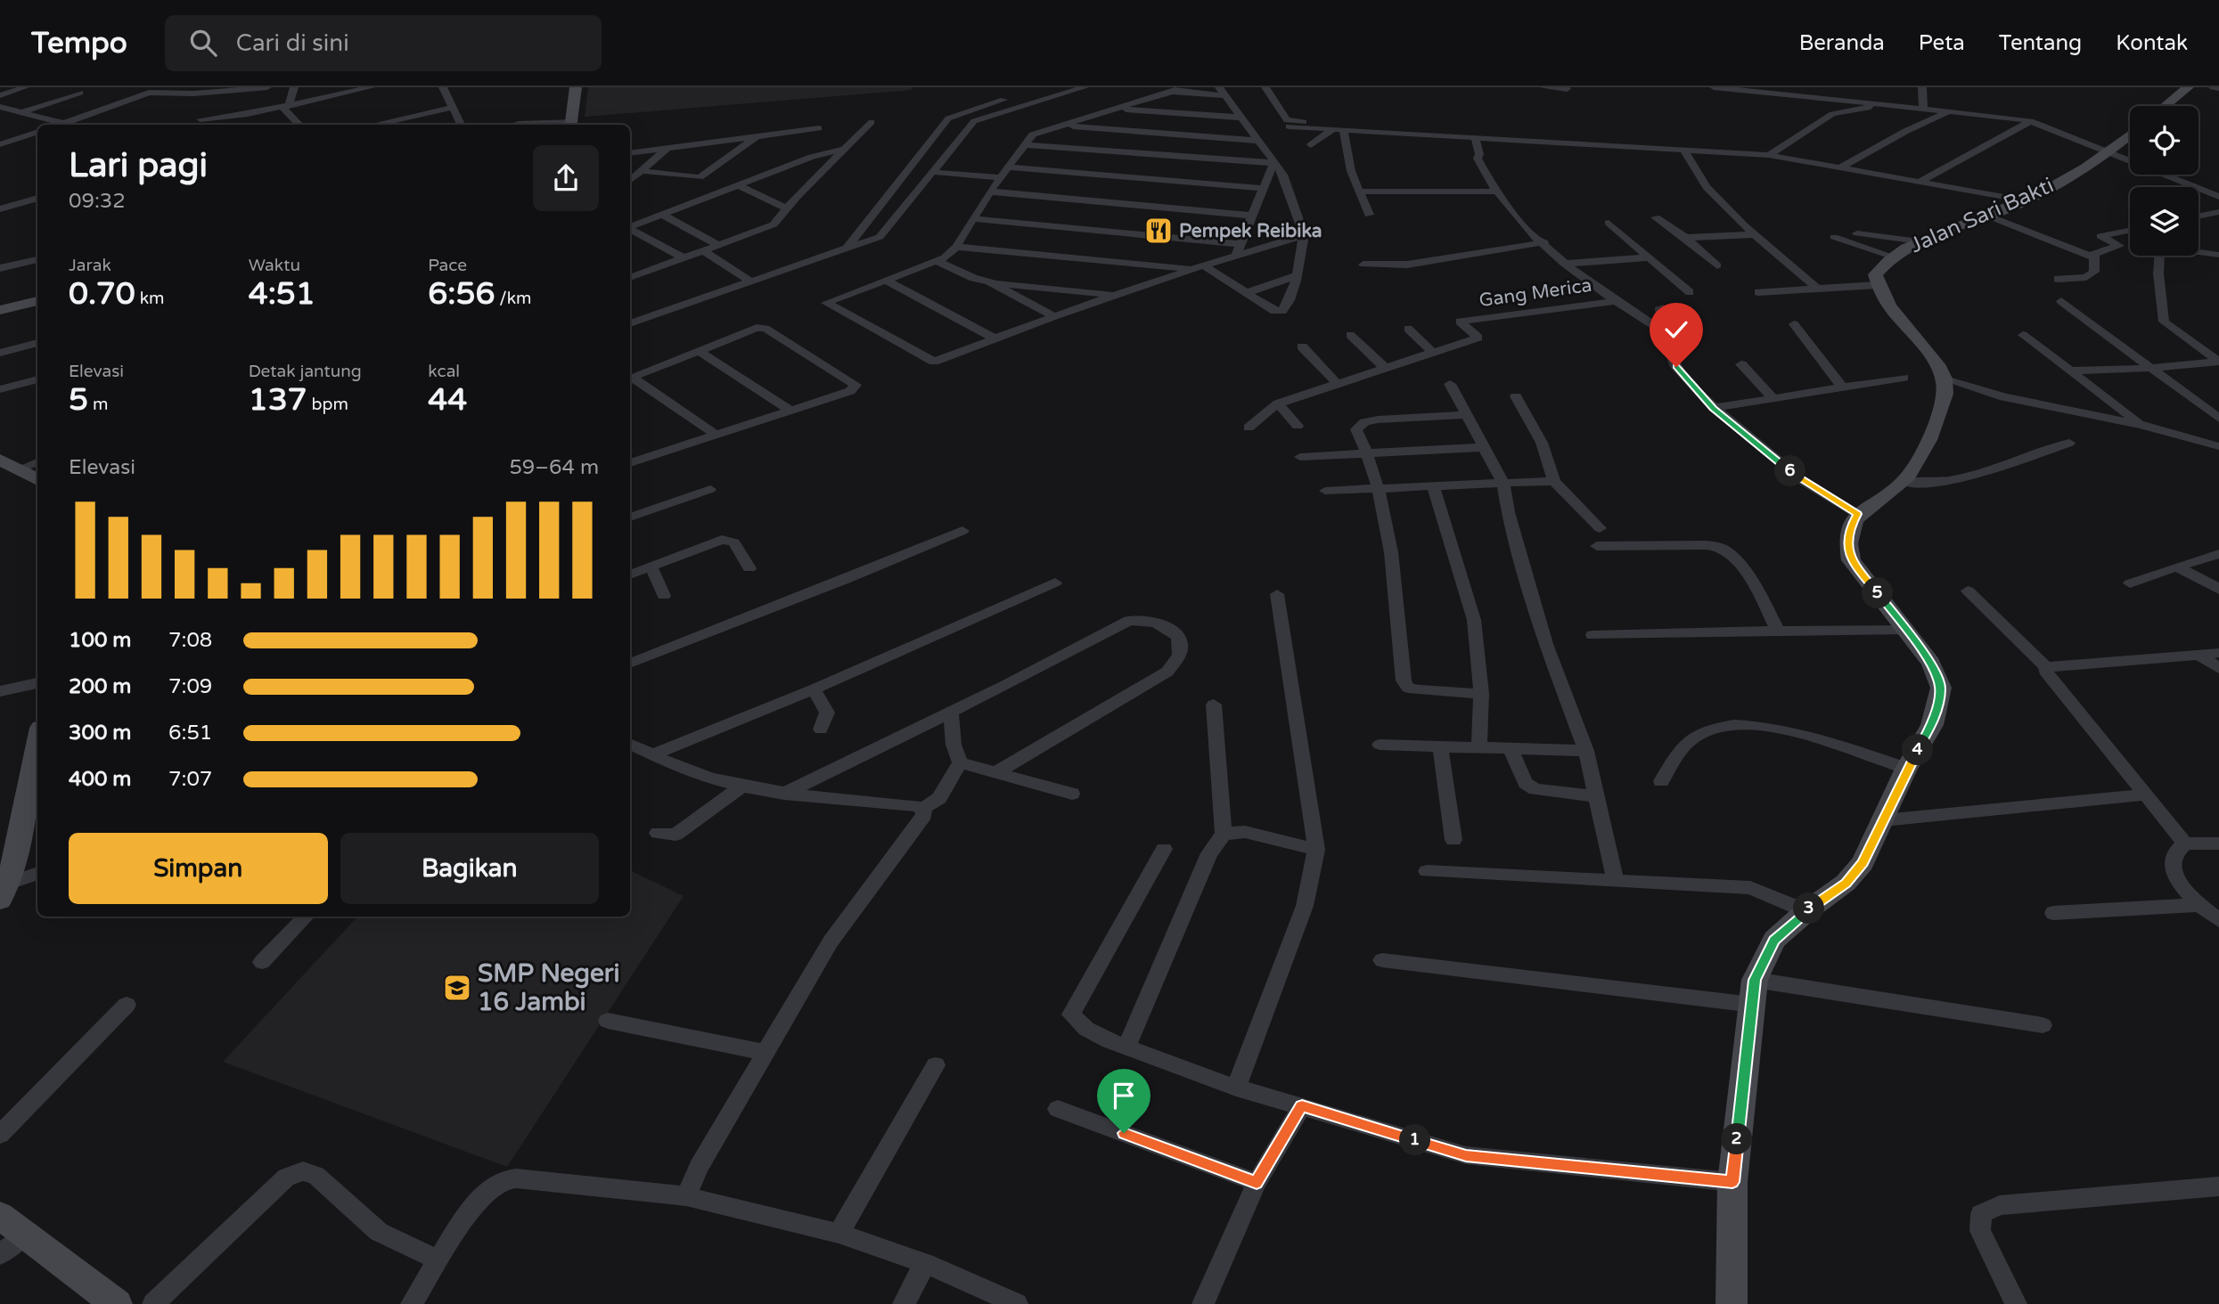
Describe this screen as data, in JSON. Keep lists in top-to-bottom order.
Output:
{
  "streets": {
    "main road": ["Jalan Sari Bakti"],
    "street": ["Gang Merica"]
  },
  "places": {
    "restaurant": ["Pempek Reibika"],
    "school or university": ["SMP Negeri 16 Jambi"]
  },
  "page": {
    "header": "Tempo",
    "search": "Cari di sini",
    "nav": [
      "Beranda",
      "Peta",
      "Tentang",
      "Kontak"
    ],
    "heading": ["Lari pagi", "09:32"],
    "stats": [
      ["Jarak", "0.70 km"],
      ["Waktu", "4:51"],
      ["Pace", "6:56 /km"],
      ["Elevasi", "5 m"],
      ["Detak jantung", "137 bpm"],
      ["kcal", "44"]
    ],
    "chart": ["Elevasi", "59–64 m"],
    "pins": [
      "6",
      "5",
      "4",
      "3",
      "2",
      "1"
    ],
    "list": [
      {
        "name": "100 m",
        "note": "7:08"
      },
      {
        "name": "200 m",
        "note": "7:09"
      },
      {
        "name": "300 m",
        "note": "6:51"
      },
      {
        "name": "400 m",
        "note": "7:07"
      }
    ],
    "buttons": ["Simpan", "Bagikan"]
  }
}
